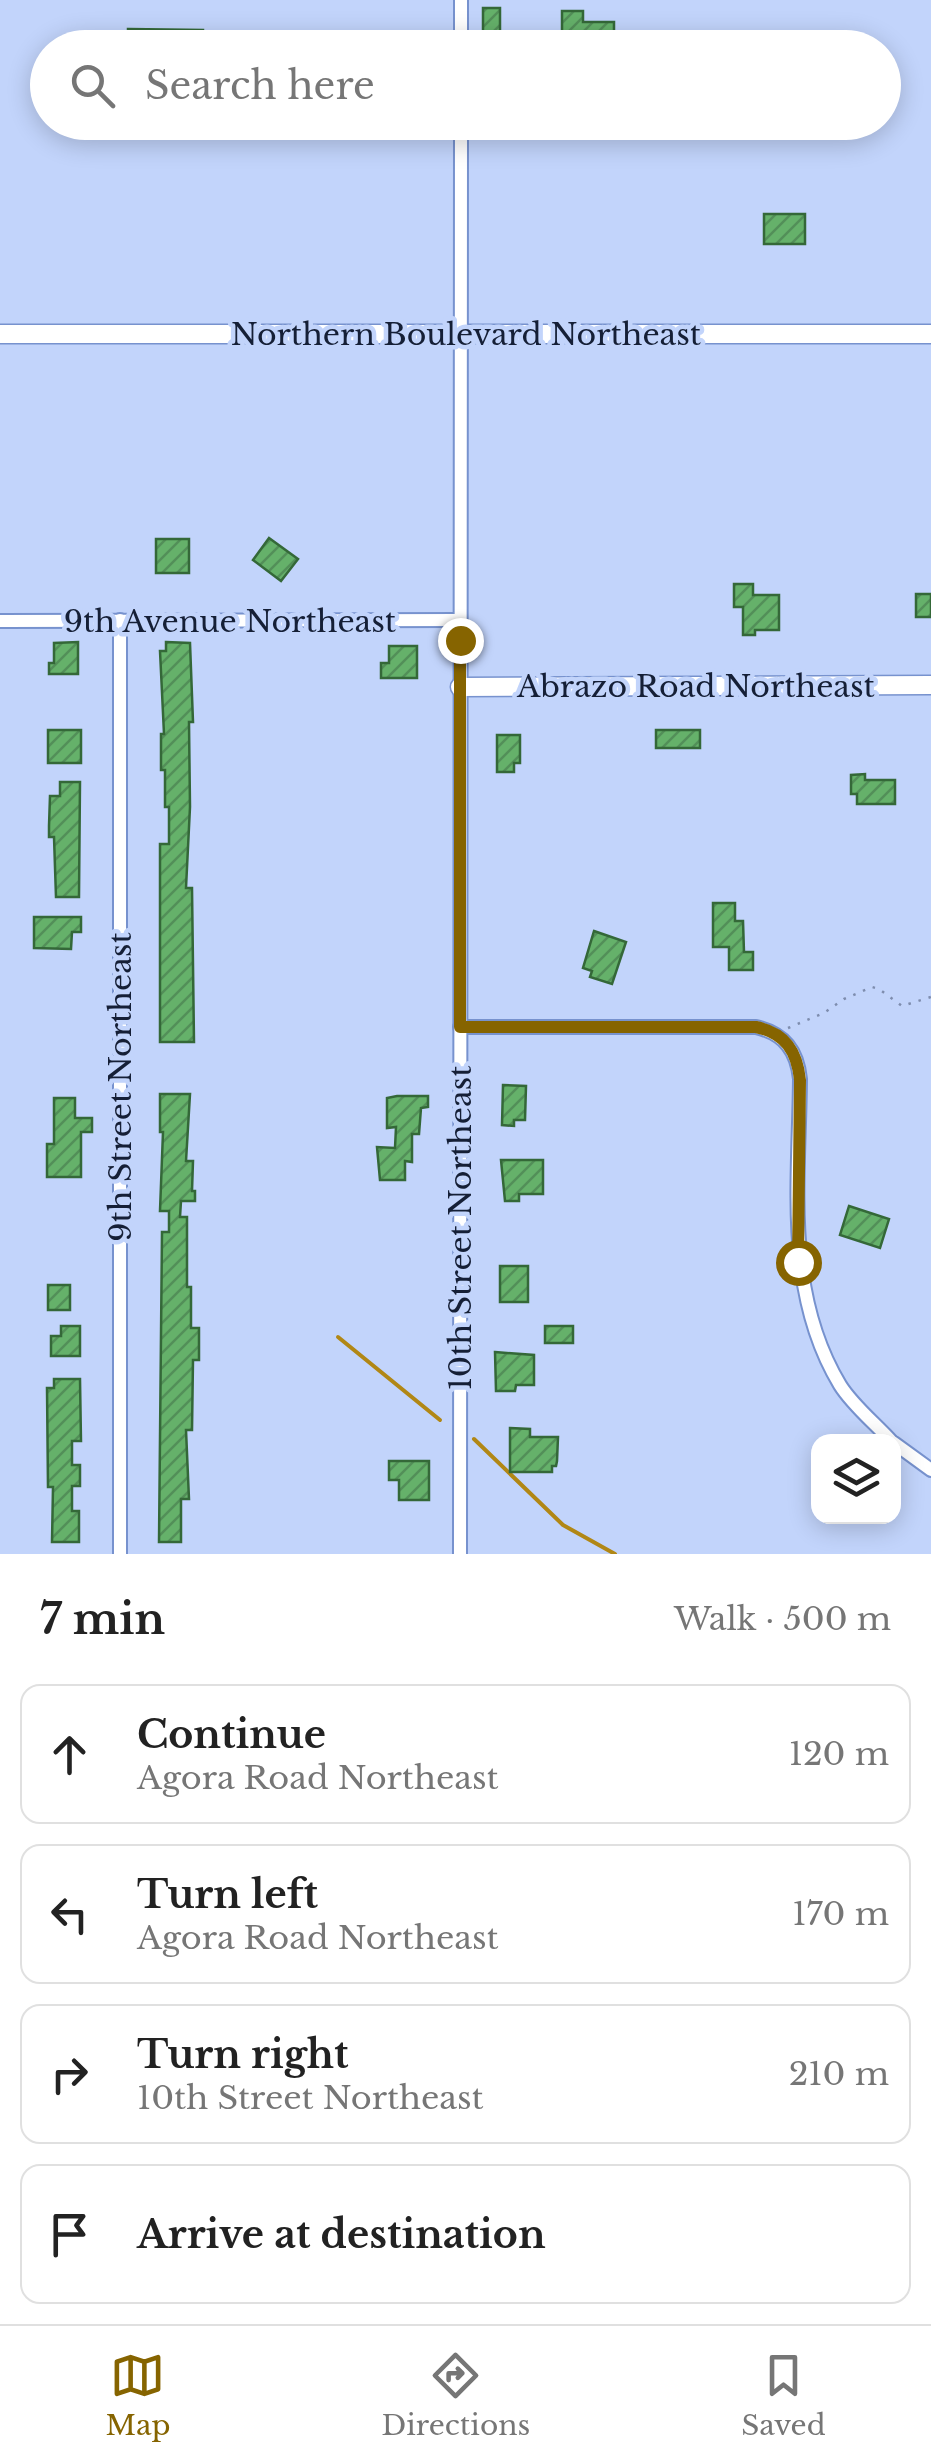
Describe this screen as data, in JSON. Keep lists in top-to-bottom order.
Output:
{
  "streets": {
    "main road": ["Northern Boulevard Northeast", "Abrazo Road Northeast"],
    "street": ["9th Avenue Northeast", "9th Street Northeast", "10th Street Northeast"]
  },
  "crossings": [
    ["Northern Boulevard Northeast", "10th Street Northeast"],
    ["9th Avenue Northeast", "9th Street Northeast"],
    ["9th Avenue Northeast", "10th Street Northeast"],
    ["Abrazo Road Northeast", "10th Street Northeast"]
  ],
  "page": {
    "search": "Search here",
    "heading": ["7 min", "Walk · 500 m"],
    "list": [
      ["Continue", "Agora Road Northeast", "120 m"],
      ["Turn left", "Agora Road Northeast", "170 m"],
      ["Turn right", "10th Street Northeast", "210 m"],
      "Arrive at destination"
    ],
    "nav": ["Map", "Directions", "Saved"]
  }
}
